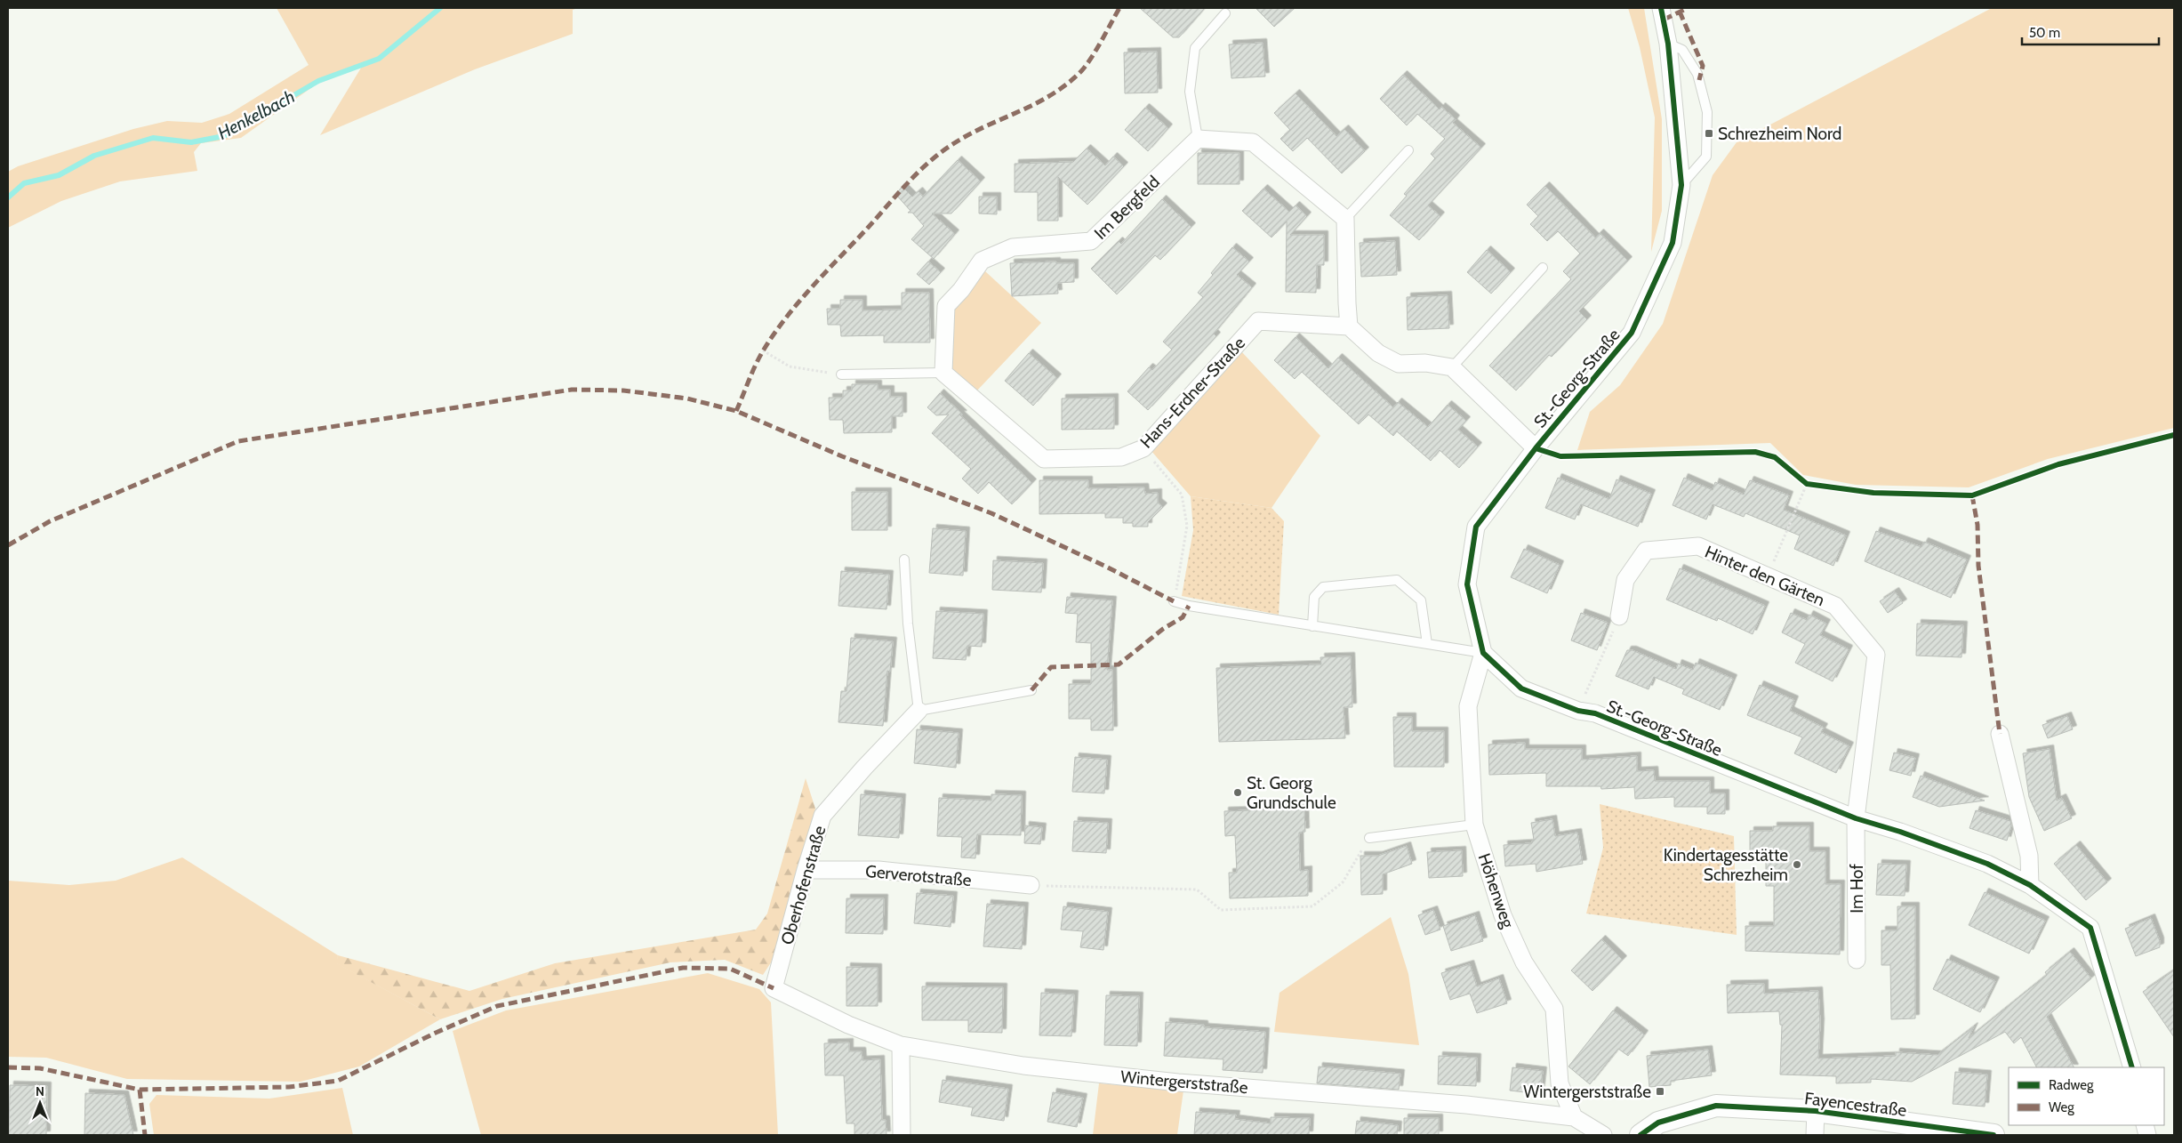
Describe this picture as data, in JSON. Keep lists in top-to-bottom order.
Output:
{
  "streets": {
    "street": [
      "Im Bergfeld",
      "St.-Georg-Straße",
      "Hans-Erdner-Straße",
      "Hinter den Gärten",
      "Gerverotstraße",
      "Oberhofenstraße",
      "Im Hof",
      "Höhenweg",
      "Wintergerststraße",
      "Fayencestraße"
    ]
  },
  "crossings": [
    ["Im Bergfeld", "Hans-Erdner-Straße"],
    ["St.-Georg-Straße", "Hinter den Gärten"],
    ["St.-Georg-Straße", "Im Hof"],
    ["St.-Georg-Straße", "Höhenweg"],
    ["Hinter den Gärten", "Im Hof"],
    ["Gerverotstraße", "Oberhofenstraße"],
    ["Oberhofenstraße", "Wintergerststraße"],
    ["Höhenweg", "Wintergerststraße"]
  ],
  "water": ["Henkelbach"],
  "places": {
    "transit": ["Schrezheim Nord", "Wintergerststraße"],
    "other": ["St. Georg Grundschule", "Kindertagesstätte Schrezheim"]
  },
  "legend": ["Radweg", "Weg"],
  "scale_bar": "50 m",
  "north": "top"
}
